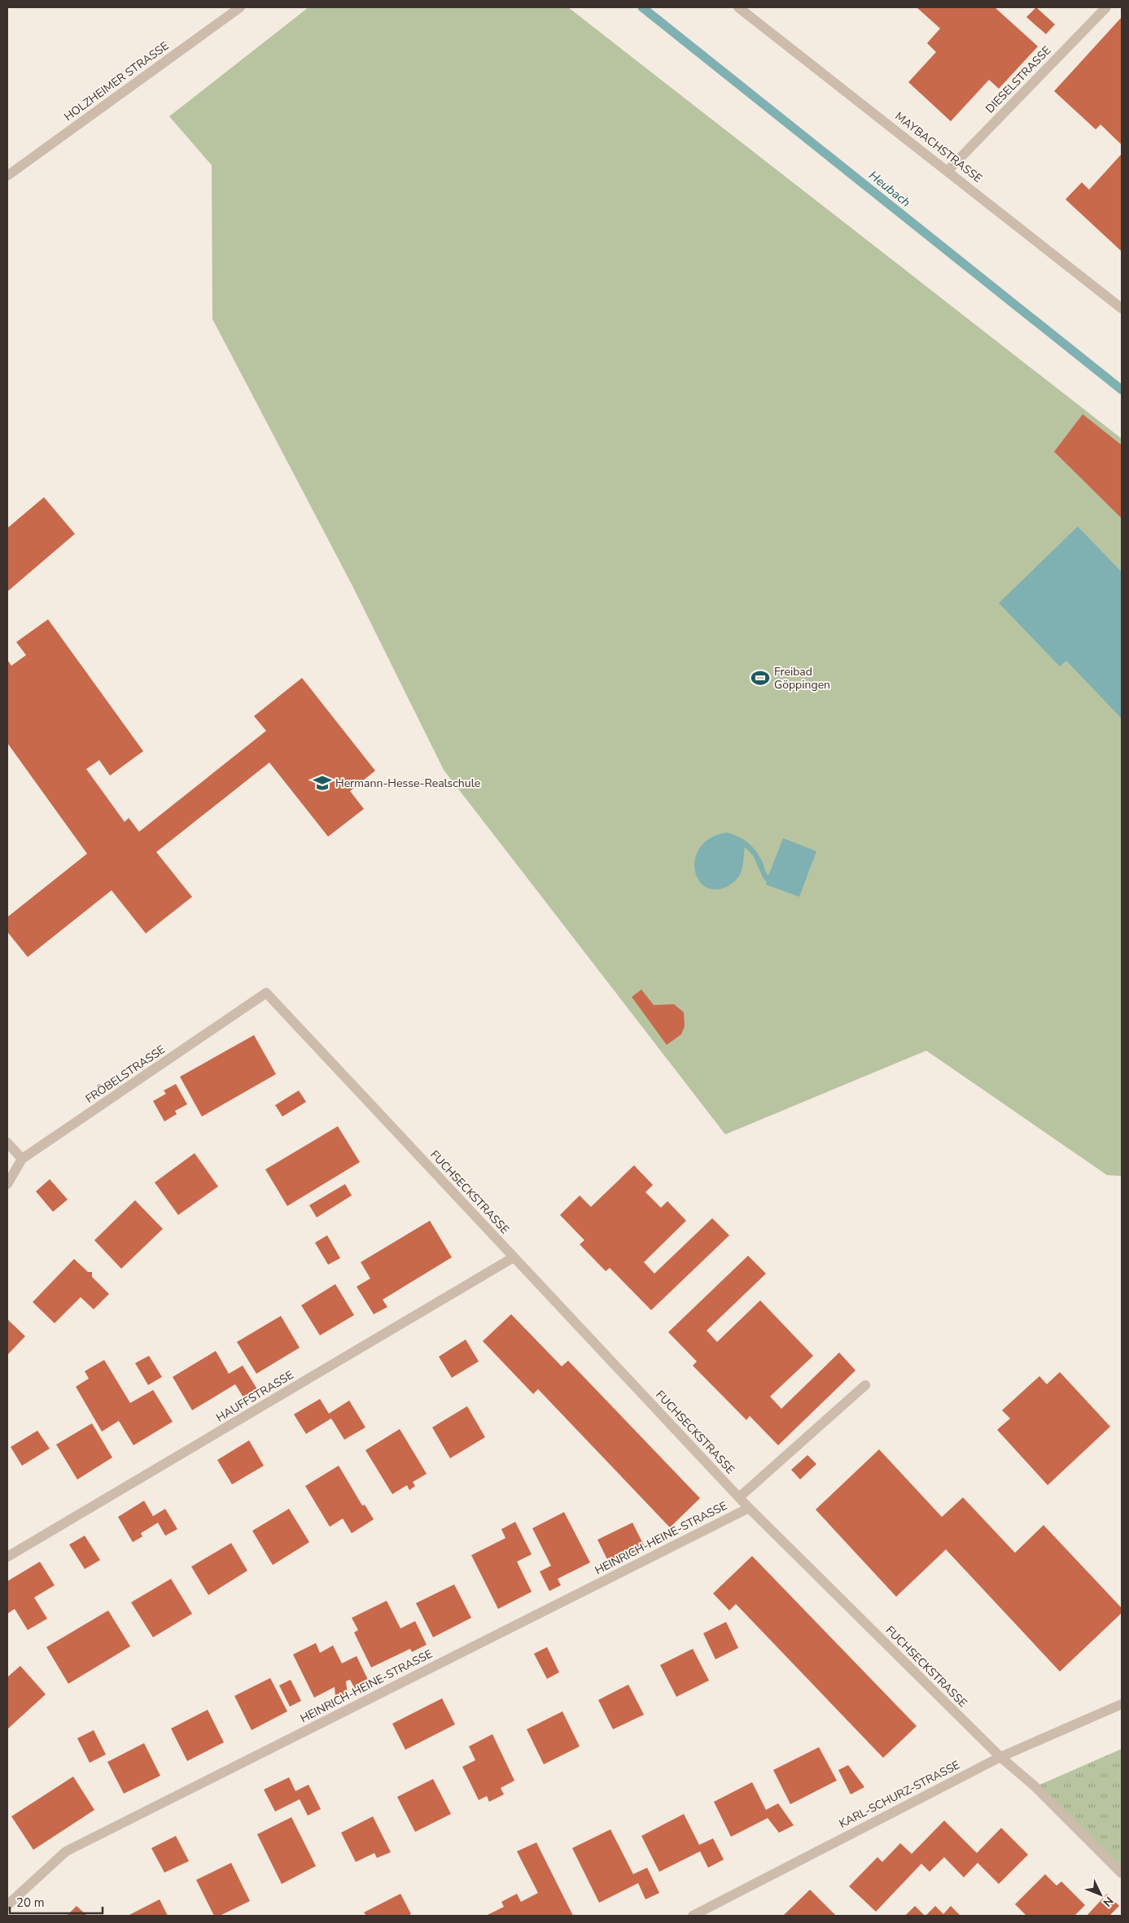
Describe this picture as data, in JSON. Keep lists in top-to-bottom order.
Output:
{
  "streets": {
    "street": [
      "DIESELSTRASSE",
      "HOLZHEIMER STRASSE",
      "MAYBACHSTRASSE",
      "FRÖBELSTRASSE",
      "FUCHSECKSTRASSE",
      "HAUFFSTRASSE",
      "HEINRICH-HEINE-STRASSE",
      "KARL-SCHURZ-STRASSE"
    ]
  },
  "crossings": [
    ["DIESELSTRASSE", "MAYBACHSTRASSE"],
    ["FRÖBELSTRASSE", "FUCHSECKSTRASSE"],
    ["FUCHSECKSTRASSE", "HAUFFSTRASSE"],
    ["FUCHSECKSTRASSE", "HEINRICH-HEINE-STRASSE"],
    ["FUCHSECKSTRASSE", "KARL-SCHURZ-STRASSE"]
  ],
  "water": ["Heubach"],
  "places": {
    "sports": ["Freibad Göppingen"],
    "school or university": ["Hermann-Hesse-Realschule"]
  },
  "scale_bar": "20 m",
  "north": "bottom right"
}
